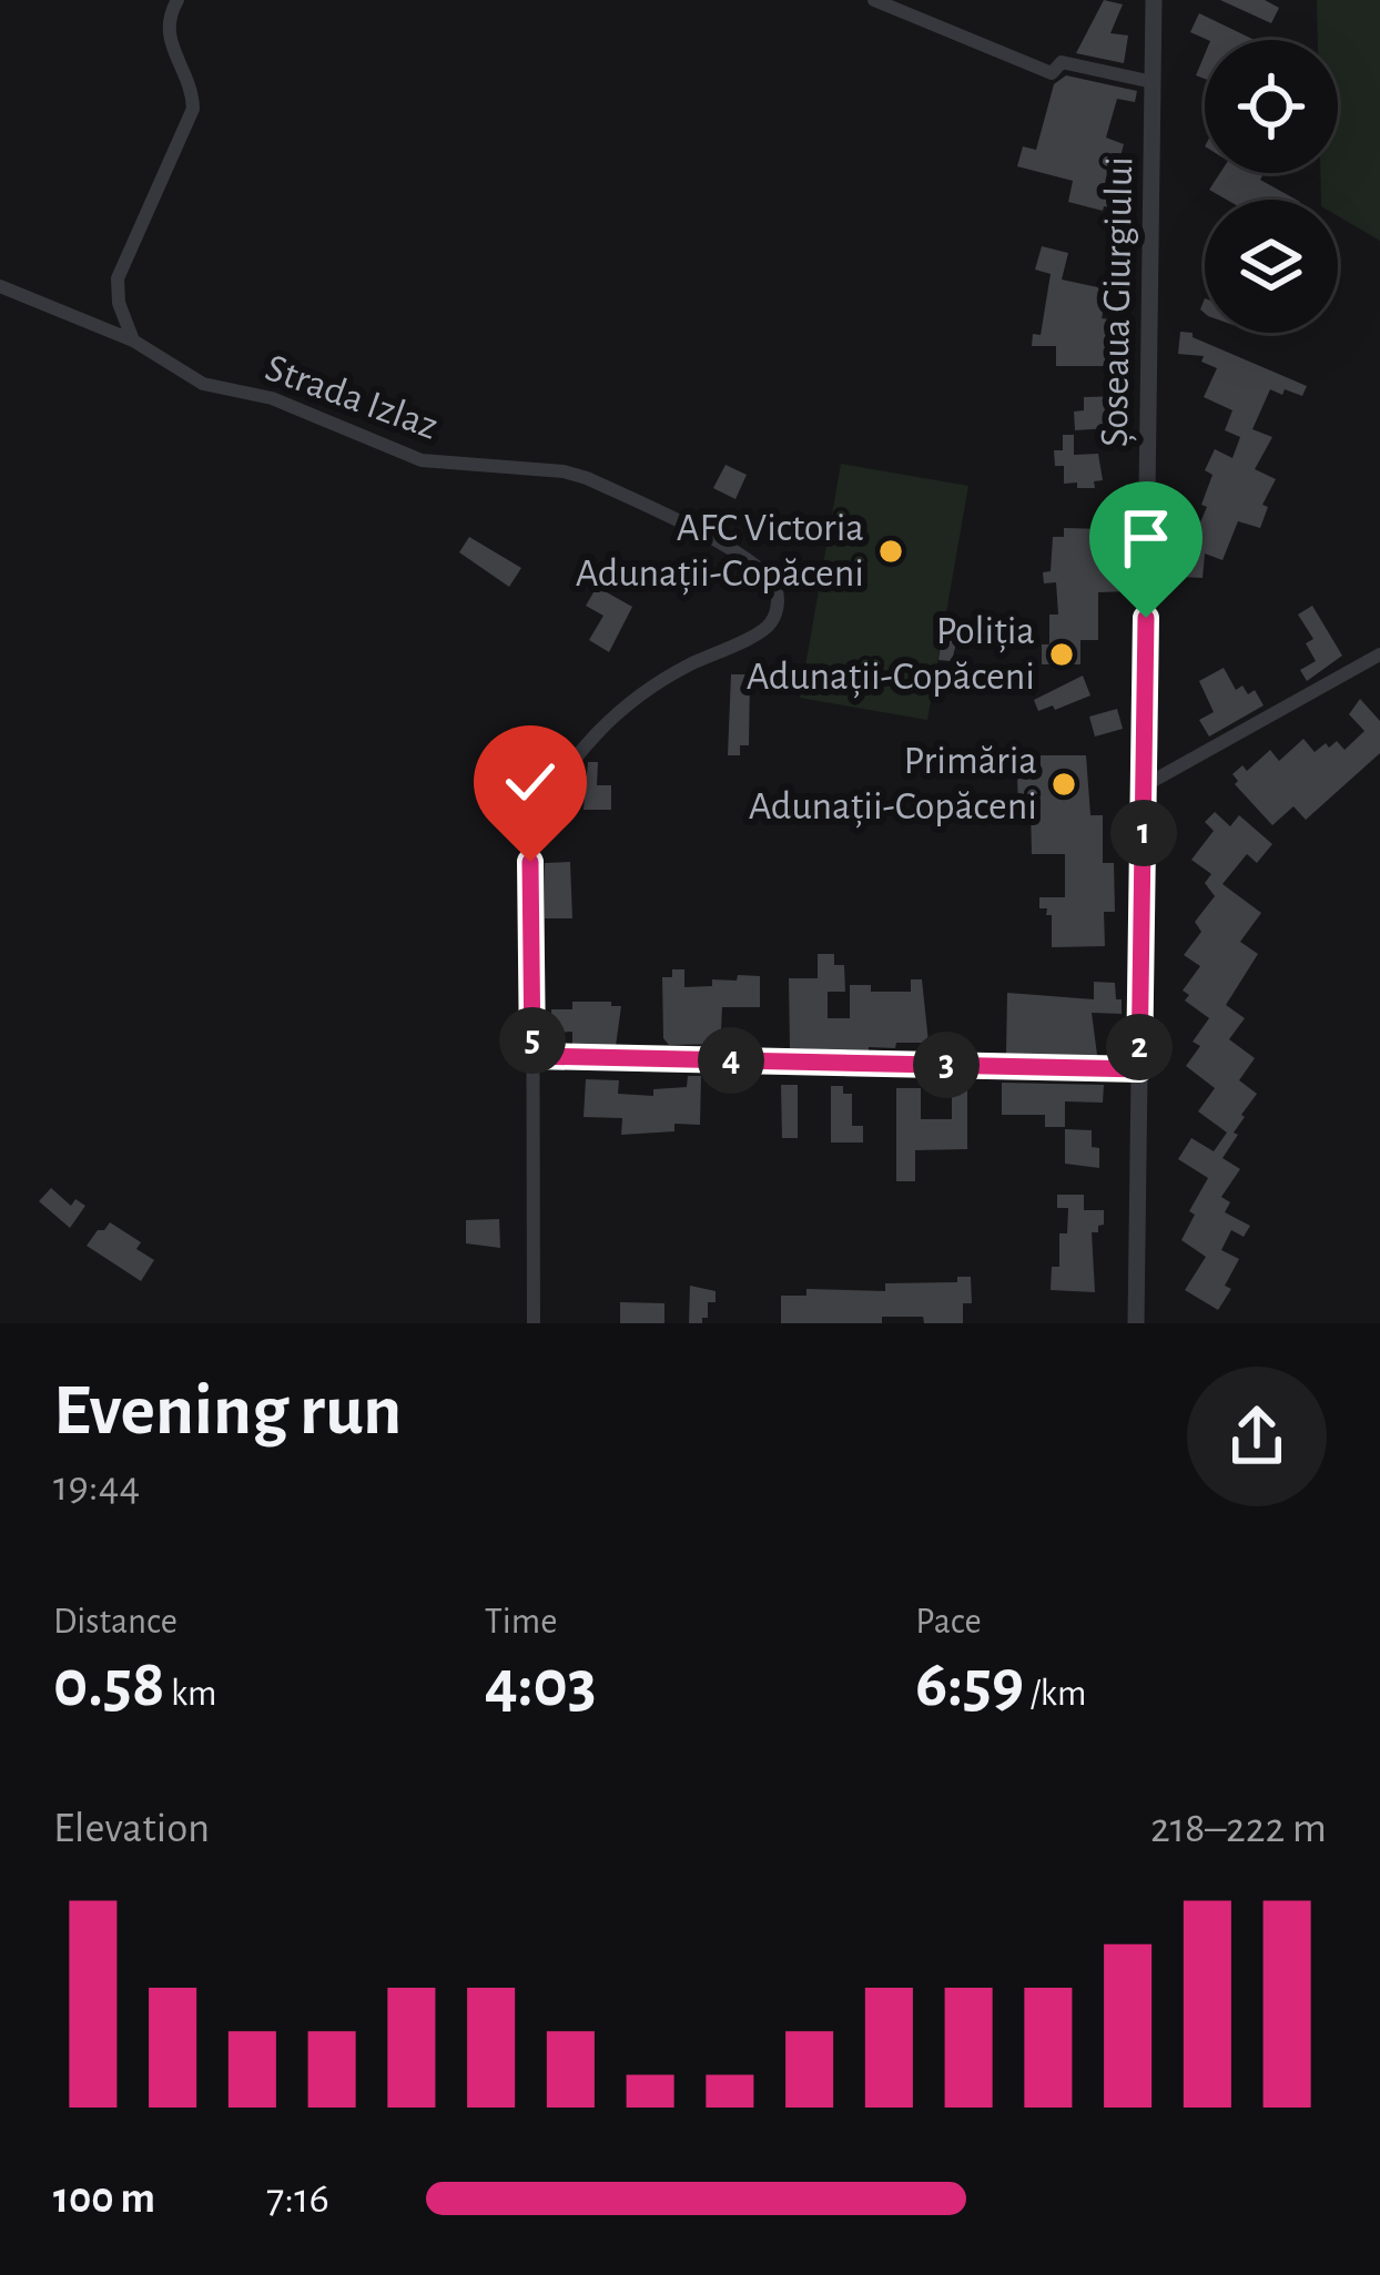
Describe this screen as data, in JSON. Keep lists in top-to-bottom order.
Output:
{
  "streets": {
    "street": ["Șoseaua Giurgiului", "Strada Izlaz"]
  },
  "places": ["AFC Victoria Adunații-Copăceni", "Poliția Adunații-Copăceni", "Primăria Adunații-Copăceni"],
  "page": {
    "pins": [
      "1",
      "5",
      "2",
      "4",
      "3"
    ],
    "heading": ["Evening run", "19:44"],
    "stats": [
      ["Distance", "0.58 km"],
      ["Time", "4:03"],
      ["Pace", "6:59 /km"]
    ],
    "chart": ["Elevation", "218–222 m"],
    "list": [
      {
        "name": "100 m",
        "note": "7:16"
      }
    ]
  }
}
